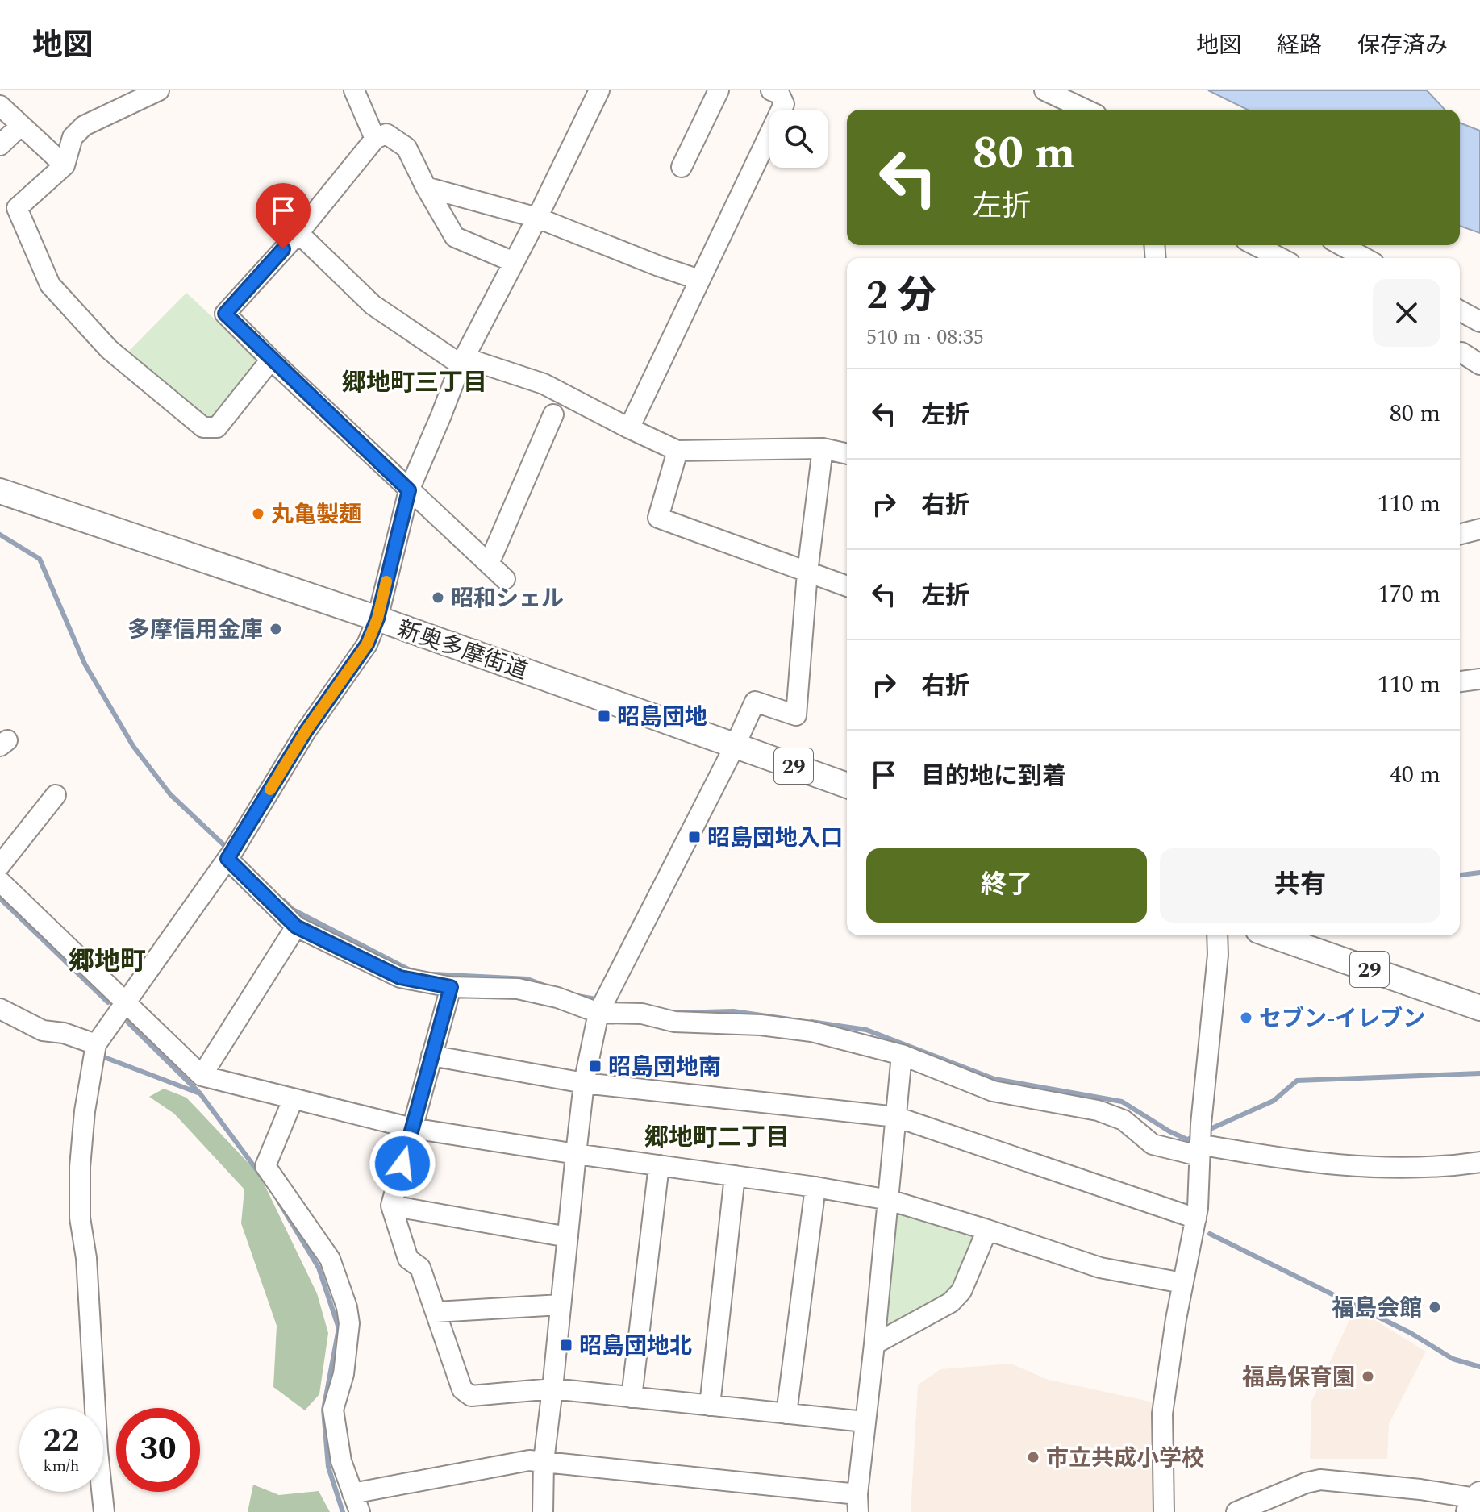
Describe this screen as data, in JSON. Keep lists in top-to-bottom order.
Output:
{
  "streets": {
    "main road": ["新奥多摩街道", "29"]
  },
  "districts": ["郷地町三丁目", "郷地町", "郷地町二丁目"],
  "places": {
    "other": [
      "丸亀製麺",
      "昭和シェル",
      "多摩信用金庫",
      "セブン-イレブン",
      "福島会館",
      "福島保育園",
      "市立共成小学校"
    ],
    "transit": [
      "昭島団地",
      "昭島団地入口",
      "昭島団地南",
      "昭島団地北"
    ]
  },
  "page": {
    "header": "地図",
    "nav": ["地図", "経路", "保存済み"],
    "turn": ["80 m", "左折"],
    "heading": ["2 分", "510 m · 08:35"],
    "list": [
      {
        "name": "左折",
        "value": "80 m"
      },
      {
        "name": "右折",
        "value": "110 m"
      },
      {
        "name": "左折",
        "value": "170 m"
      },
      {
        "name": "右折",
        "value": "110 m"
      },
      {
        "name": "目的地に到着",
        "value": "40 m"
      }
    ],
    "buttons": ["終了", "共有"],
    "speed": "22 km/h",
    "limit": "30"
  }
}
